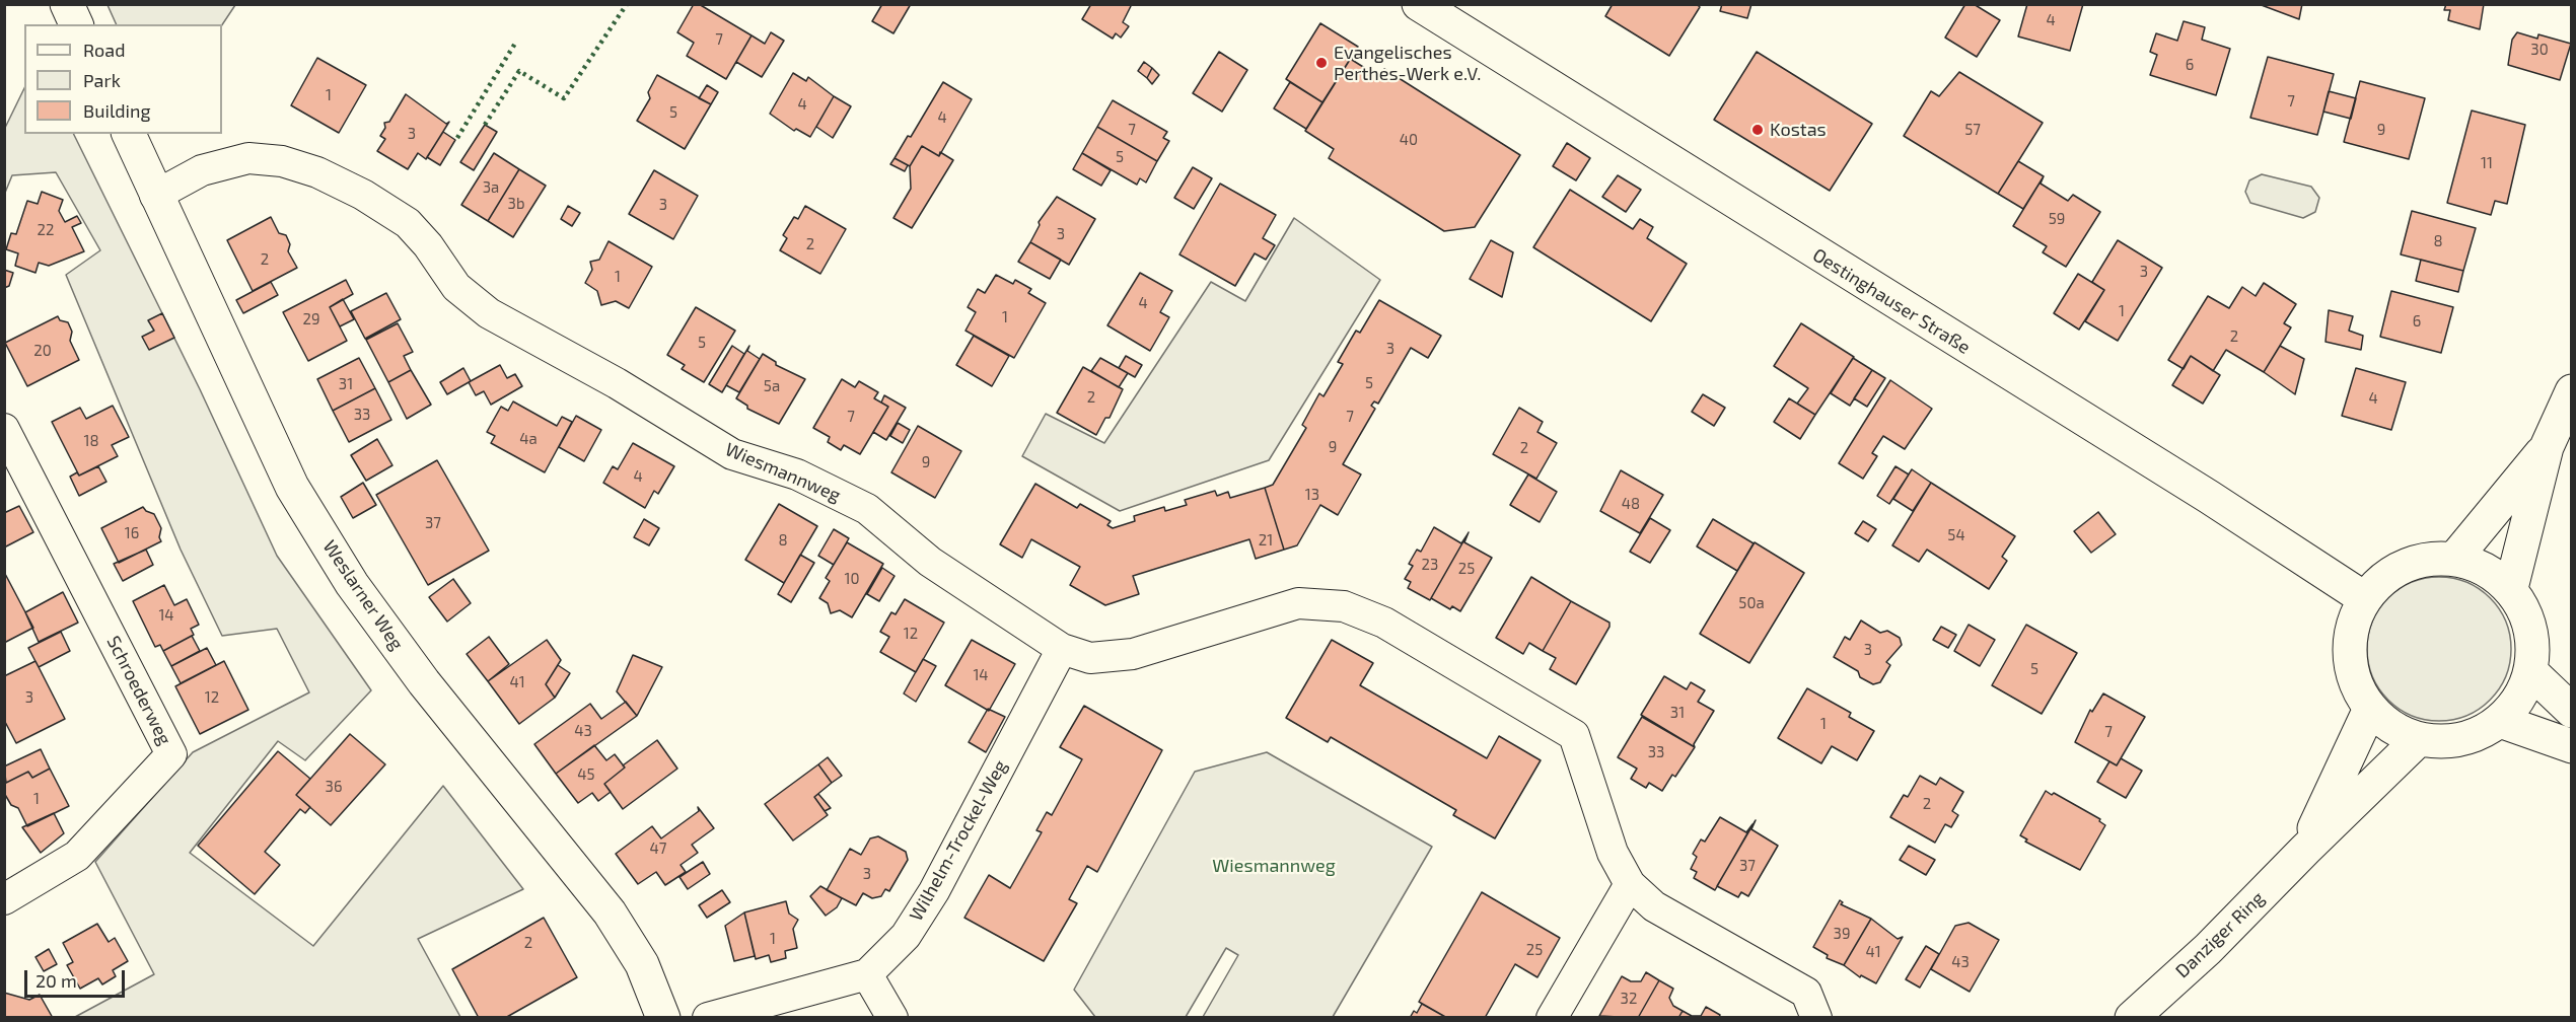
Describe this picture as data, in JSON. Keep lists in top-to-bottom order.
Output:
{
  "streets": {
    "street": [
      "Oestinghauser Straße",
      "Wiesmannweg",
      "Weslarner Weg",
      "Schroederweg",
      "Wilhelm-Trockel-Weg",
      "Danziger Ring"
    ]
  },
  "crossings": [
    ["Oestinghauser Straße", "Danziger Ring"],
    ["Wiesmannweg", "Weslarner Weg"],
    ["Wiesmannweg", "Wilhelm-Trockel-Weg"]
  ],
  "parks": ["Wiesmannweg"],
  "places": ["Evangelisches Perthes-Werk e.V.", "Kostas"],
  "house_numbers": [
    "4",
    "7",
    "30",
    "6",
    "1",
    "7",
    "4",
    "5",
    "4",
    "7",
    "57",
    "9",
    "3",
    "40",
    "5",
    "11",
    "3a",
    "3b",
    "3",
    "59",
    "22",
    "3",
    "8",
    "2",
    "2",
    "3",
    "1",
    "4",
    "1",
    "1",
    "29",
    "6",
    "2",
    "5",
    "3",
    "20",
    "5",
    "31",
    "5a",
    "2",
    "4",
    "33",
    "7",
    "7",
    "4a",
    "18",
    "9",
    "2",
    "9",
    "4",
    "13",
    "48",
    "37",
    "16",
    "54",
    "8",
    "21",
    "23",
    "25",
    "10",
    "50a",
    "14",
    "12",
    "3",
    "5",
    "14",
    "41",
    "3",
    "12",
    "31",
    "1",
    "43",
    "7",
    "33",
    "45",
    "36",
    "1",
    "2",
    "47",
    "37",
    "3",
    "39",
    "1",
    "2",
    "25",
    "41",
    "43",
    "32"
  ],
  "legend": ["Road", "Park", "Building"],
  "scale_bar": "20 m"
}
